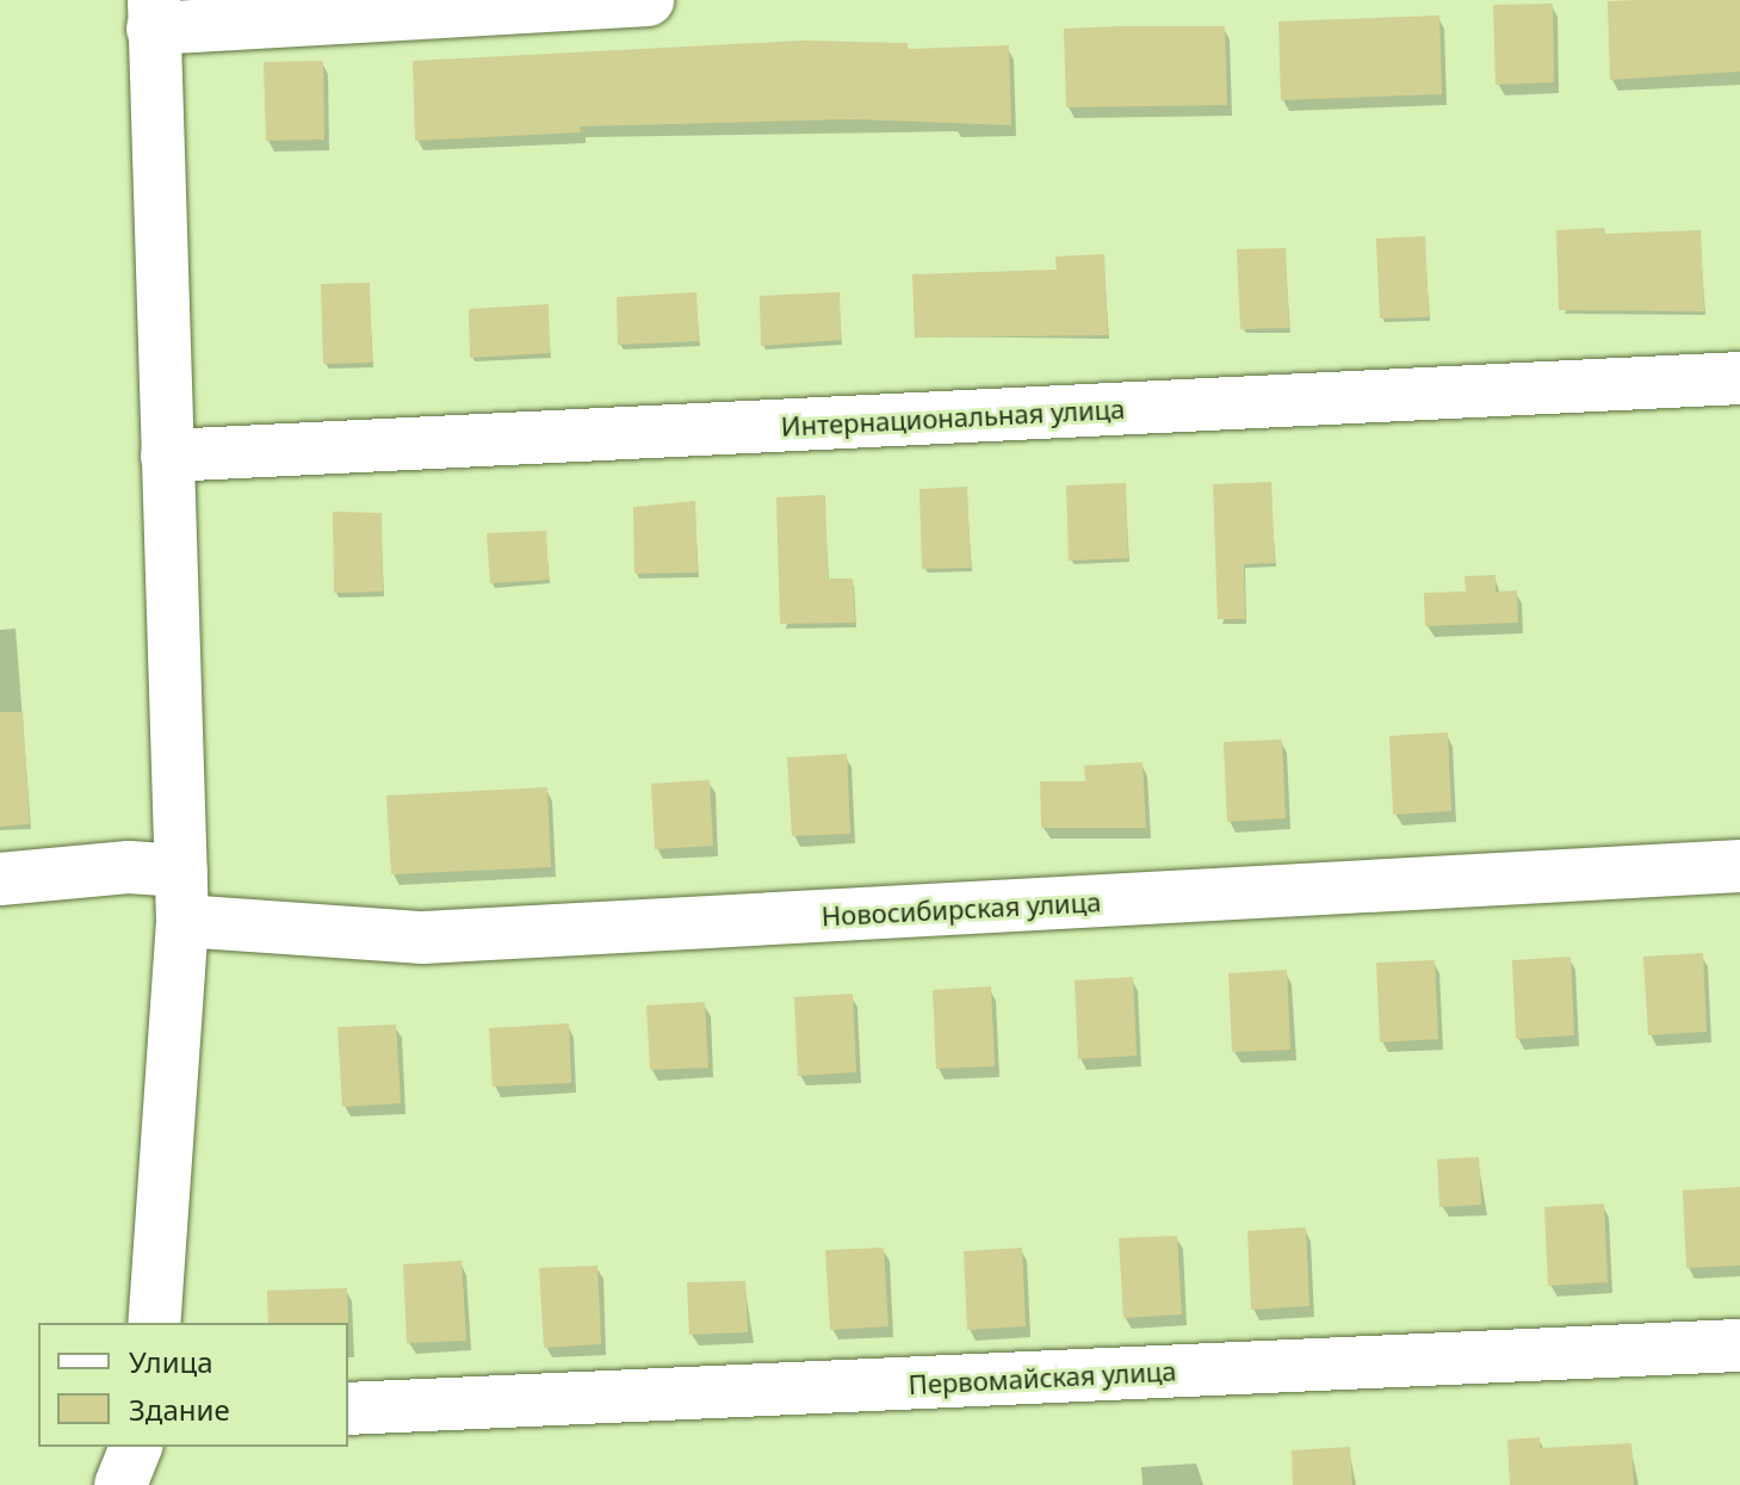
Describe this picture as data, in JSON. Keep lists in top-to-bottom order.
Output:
{
  "streets": {
    "street": ["Интернациональная улица", "Новосибирская улица", "Первомайская улица"]
  },
  "legend": ["Улица", "Здание"]
}
